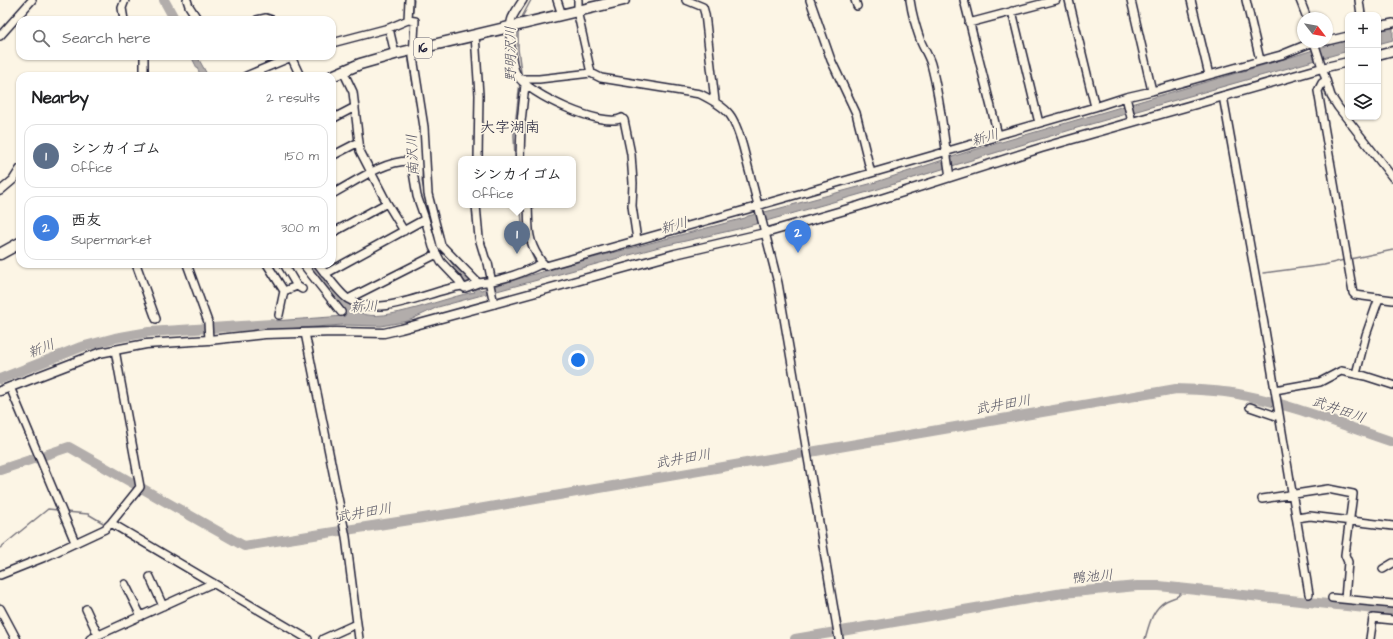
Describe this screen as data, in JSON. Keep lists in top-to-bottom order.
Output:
{
  "streets": {
    "main road": ["16"]
  },
  "districts": ["大字湖南"],
  "water": [
    "野明沢川",
    "新川",
    "南沢川",
    "武井田川",
    "鴨池川"
  ],
  "north": "bottom right",
  "page": {
    "map_buttons": ["+", "−"],
    "search": "Search here",
    "heading": ["Nearby", "2 results"],
    "list": [
      {
        "mark": "1",
        "name": "シンカイゴム",
        "note": "Office",
        "value": "150 m"
      },
      {
        "mark": "2",
        "name": "西友",
        "note": "Supermarket",
        "value": "300 m"
      }
    ],
    "popup": ["シンカイゴム", "Office"],
    "pins": ["2", "1"]
  }
}
